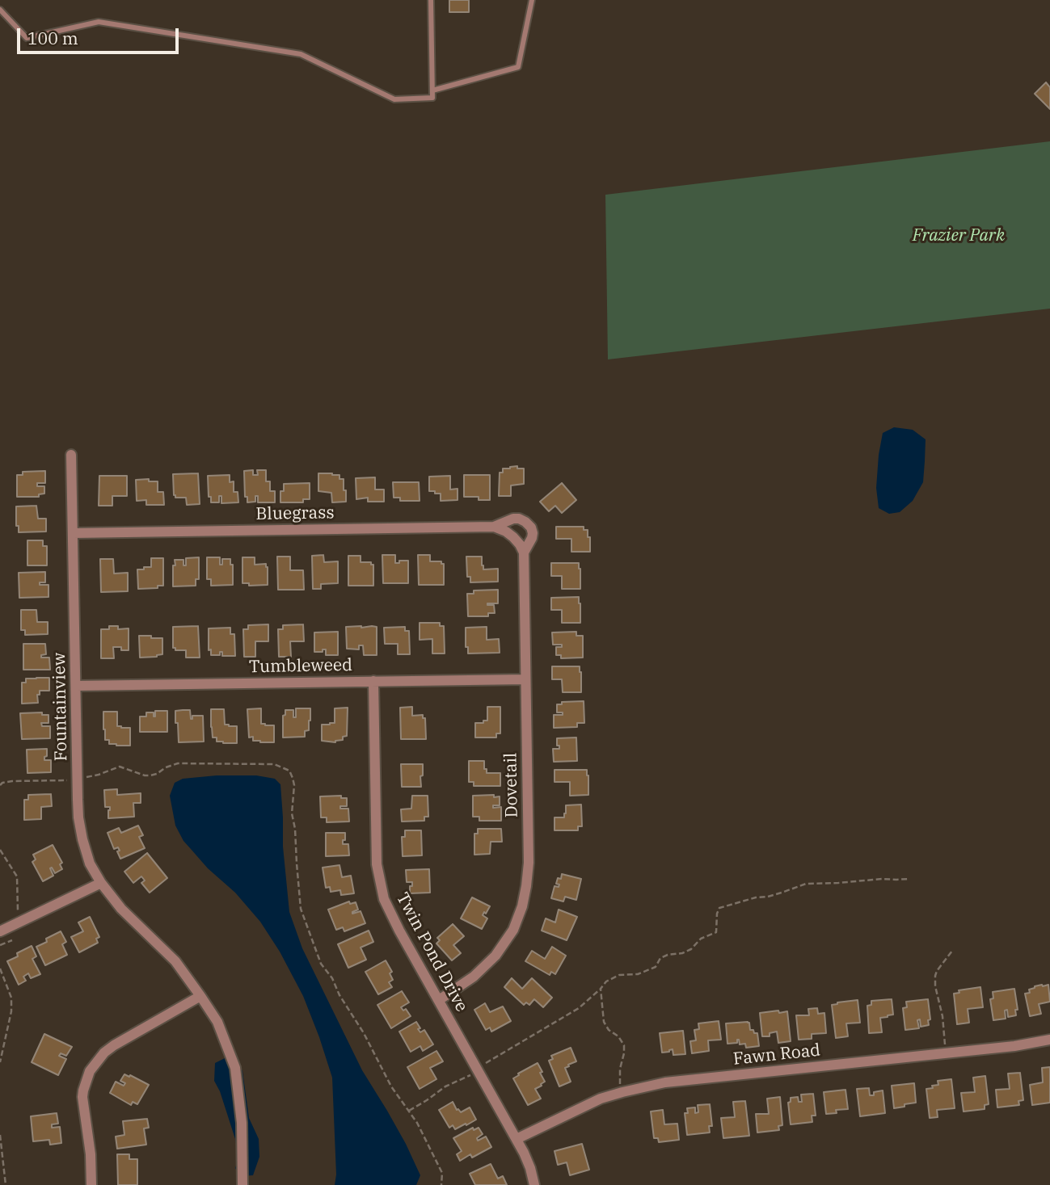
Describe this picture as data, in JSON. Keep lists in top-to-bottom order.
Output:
{
  "streets": {
    "street": [
      "Bluegrass",
      "Tumbleweed",
      "Fountainview",
      "Dovetail",
      "Twin Pond Drive",
      "Fawn Road"
    ]
  },
  "crossings": [
    ["Bluegrass", "Fountainview"],
    ["Bluegrass", "Dovetail"],
    ["Tumbleweed", "Fountainview"],
    ["Tumbleweed", "Dovetail"],
    ["Tumbleweed", "Twin Pond Drive"],
    ["Dovetail", "Twin Pond Drive"],
    ["Twin Pond Drive", "Fawn Road"]
  ],
  "parks": ["Frazier Park"],
  "scale_bar": "100 m"
}
